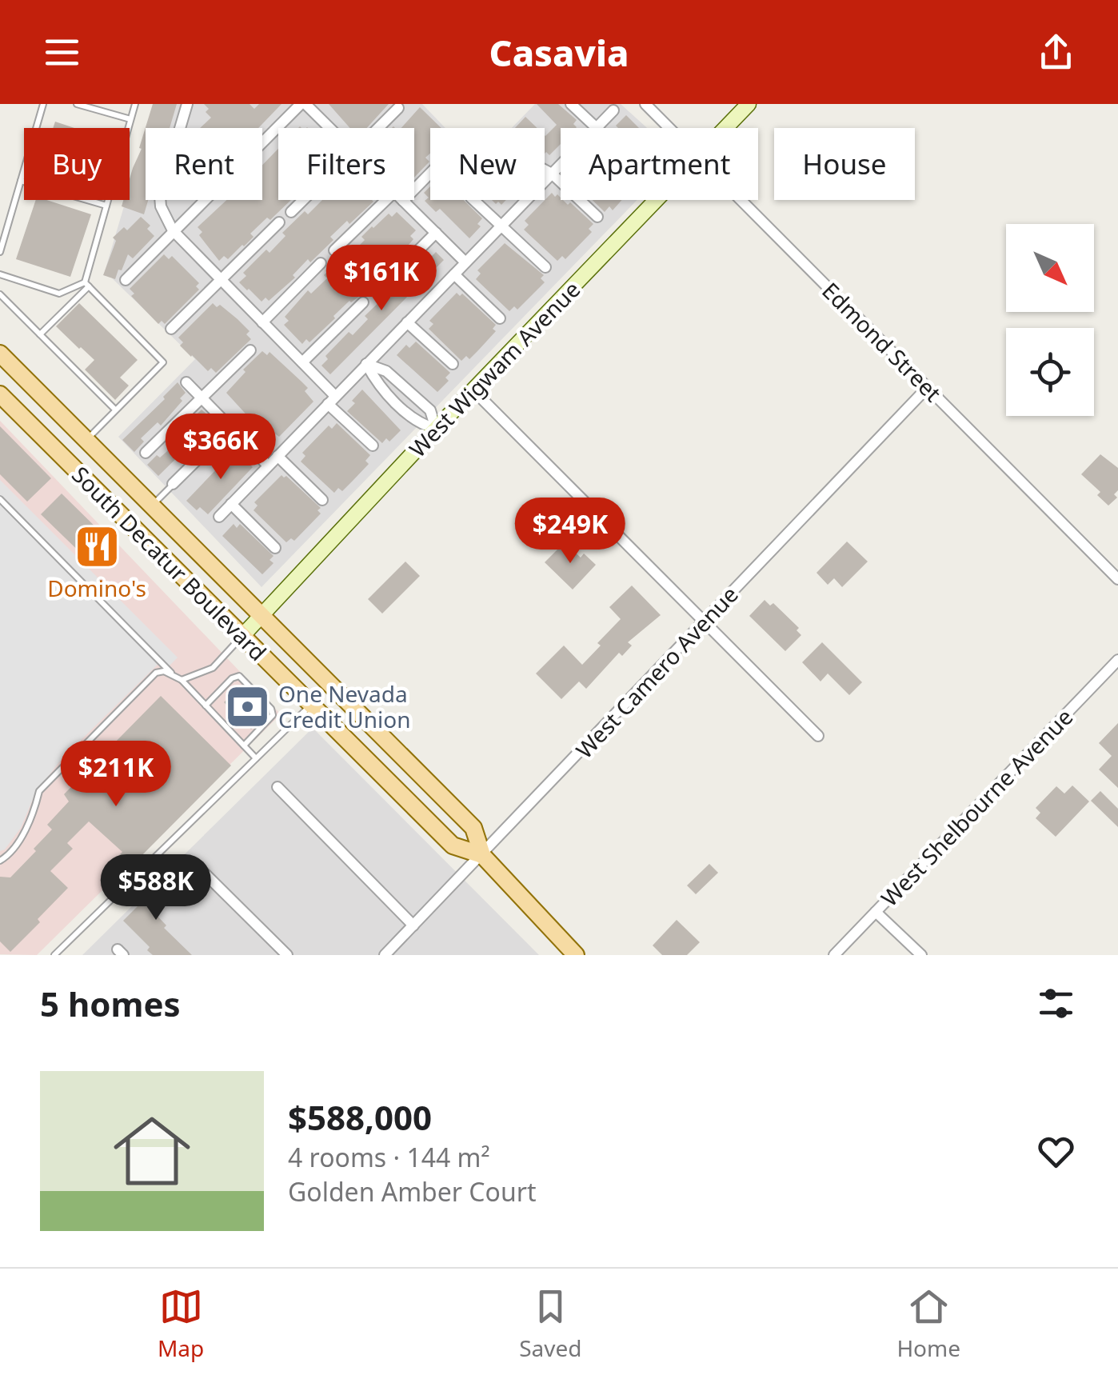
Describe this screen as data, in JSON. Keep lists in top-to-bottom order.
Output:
{
  "streets": {
    "main road": ["South Decatur Boulevard"],
    "street": [
      "Edmond Street",
      "West Wigwam Avenue",
      "West Camero Avenue",
      "West Shelbourne Avenue"
    ]
  },
  "crossings": [
    ["Edmond Street", "West Camero Avenue"],
    ["West Wigwam Avenue", "South Decatur Boulevard"],
    ["South Decatur Boulevard", "West Camero Avenue"]
  ],
  "places": {
    "restaurant": ["Domino's"],
    "bank": ["One Nevada Credit Union"]
  },
  "north": "bottom right",
  "page": {
    "header": "Casavia",
    "chip": [
      "Buy",
      "Rent",
      "Filters",
      "New",
      "Apartment",
      "House"
    ],
    "price": [
      "$161K",
      "$366K",
      "$249K",
      "$211K",
      "$588K"
    ],
    "heading": "5 homes",
    "list": [
      {
        "name": "$588,000",
        "note": "4 rooms · 144 m² · Golden Amber Court"
      }
    ],
    "tabs": ["Map", "Saved", "Home"]
  }
}
